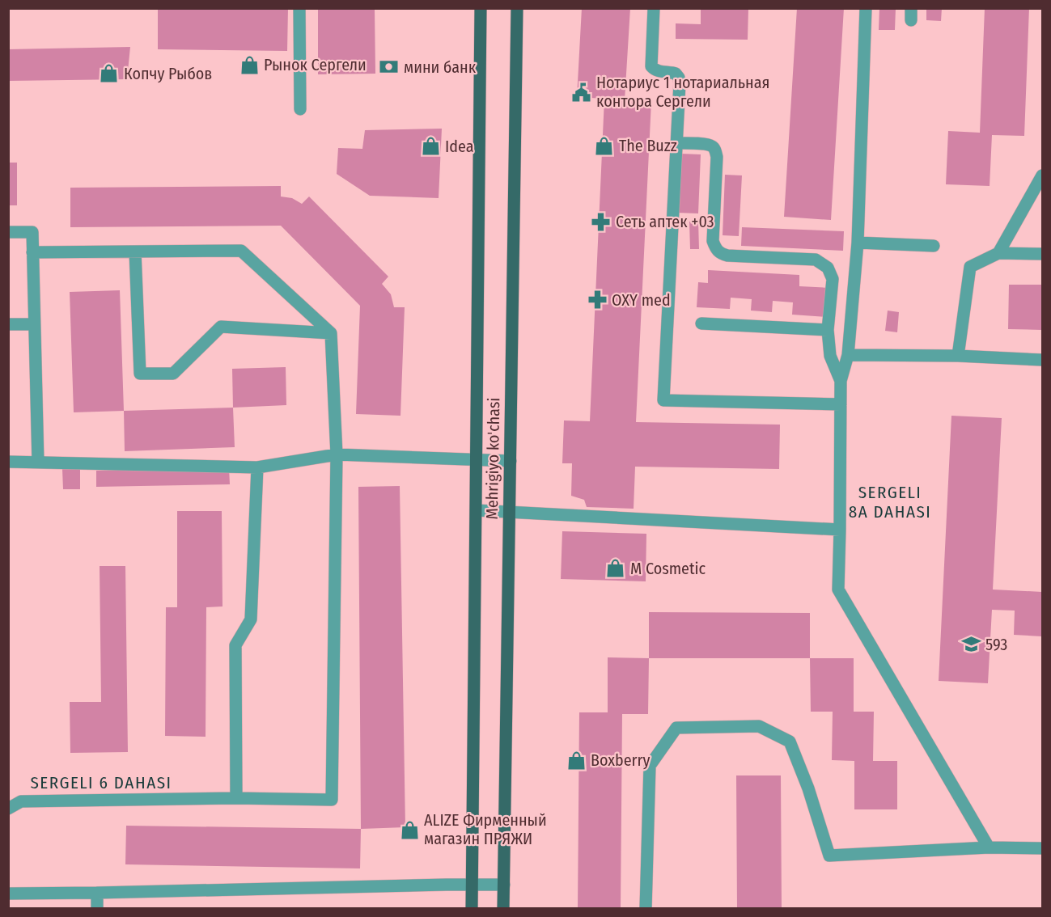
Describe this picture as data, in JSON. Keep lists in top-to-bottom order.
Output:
{
  "streets": {
    "main road": ["Mehrigiyo ko'chasi"]
  },
  "districts": ["SERGELI 8A DAHASI", "SERGELI 6 DAHASI"],
  "places": {
    "shop": [
      "Рынок Сергели",
      "Копчу Рыбов",
      "The Buzz",
      "Idea",
      "M Cosmetic",
      "Boxberry",
      "ALIZE Фирменный магазин ПРЯЖИ"
    ],
    "bank": ["мини банк"],
    "public building": ["Нотариус 1 нотариальная контора Сергели"],
    "pharmacy": ["Сеть аптек +03", "OXY med"],
    "school or university": ["593"]
  }
}
